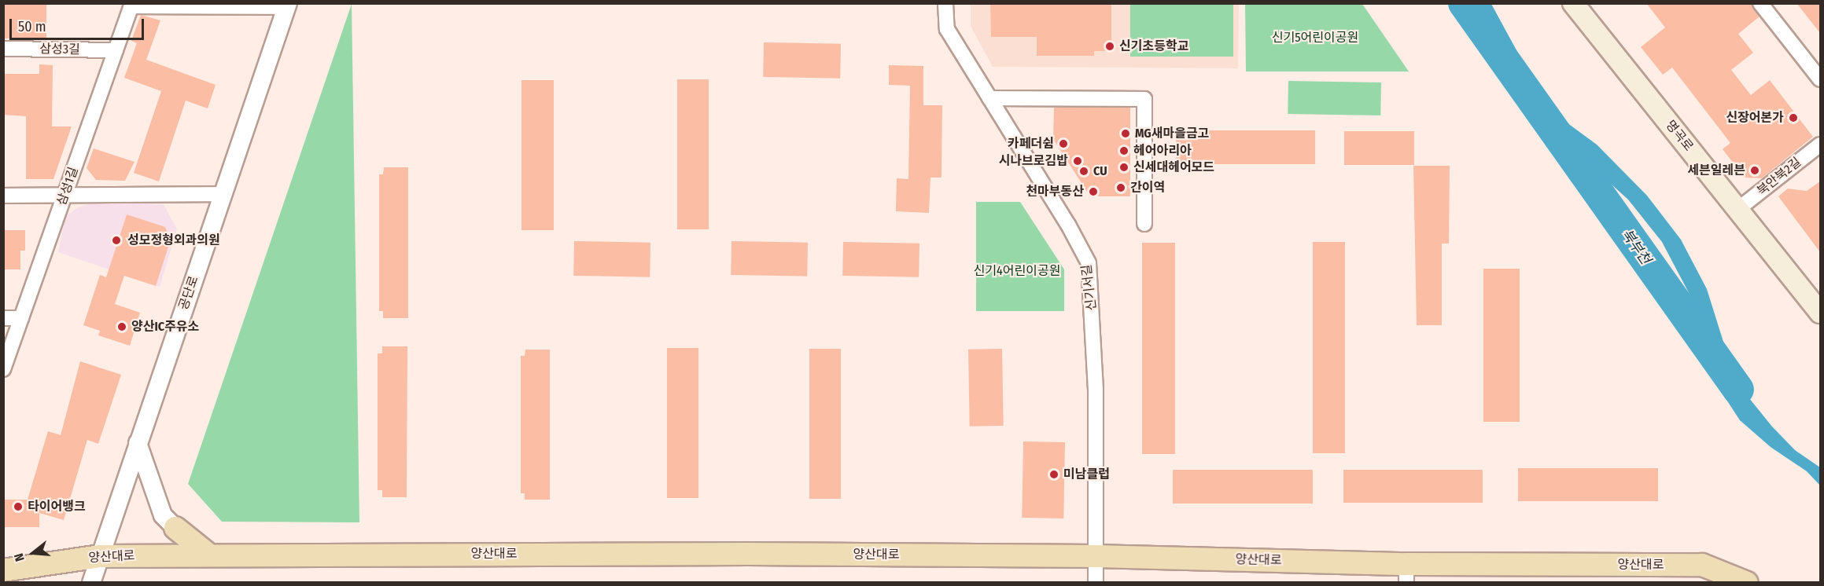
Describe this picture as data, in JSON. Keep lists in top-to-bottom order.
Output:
{
  "streets": {
    "main road": ["명곡로", "양산대로"],
    "street": [
      "삼성3길",
      "북안북2길",
      "삼성1길",
      "신기서길",
      "공단로"
    ]
  },
  "crossings": [
    ["삼성3길", "삼성1길"],
    ["명곡로", "북안북2길"],
    ["신기서길", "양산대로"],
    ["공단로", "양산대로"]
  ],
  "water": ["북부천"],
  "parks": ["신기5어린이공원", "신기4어린이공원"],
  "places": [
    "신기초등학교",
    "신장어본가",
    "MG새마을금고",
    "카페더쉼",
    "헤어아리아",
    "시나브로김밥",
    "신세대헤어모드",
    "세븐일레븐",
    "CU",
    "간이역",
    "천마부동산",
    "성모정형외과의원",
    "양산IC주유소",
    "미남클럽",
    "타이어뱅크"
  ],
  "scale_bar": "50 m",
  "north": "left"
}
